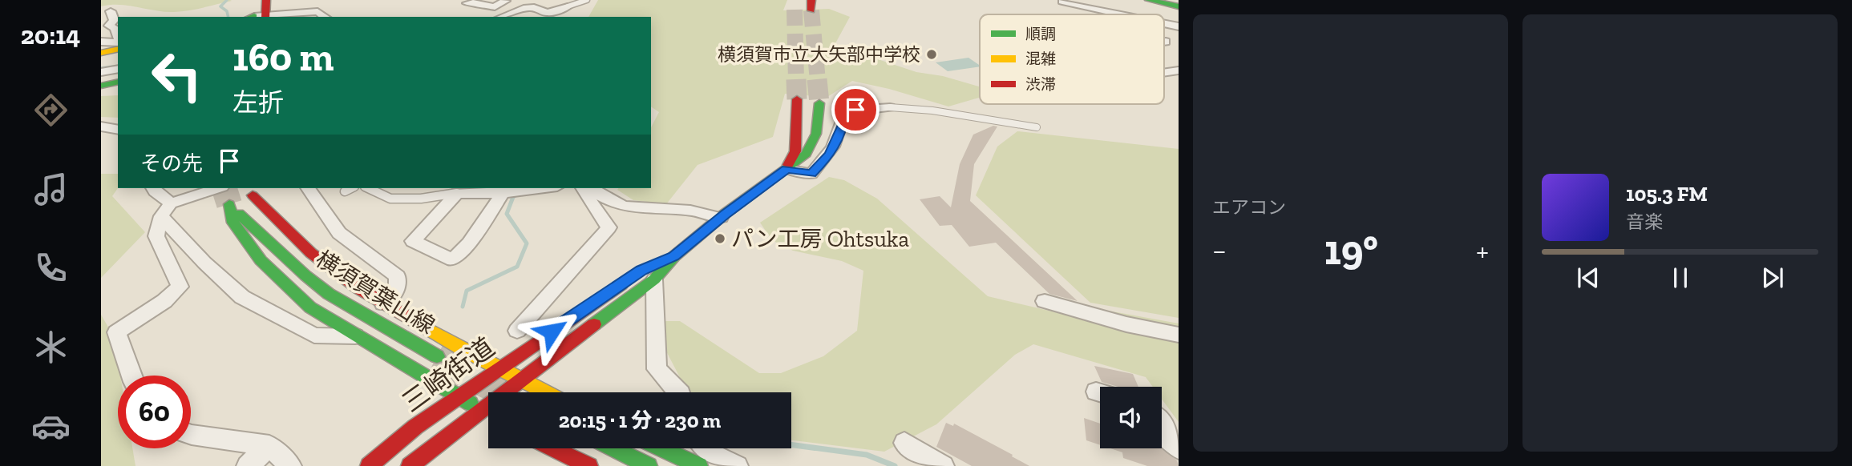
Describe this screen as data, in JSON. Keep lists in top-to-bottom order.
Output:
{
  "streets": {
    "main road": ["横須賀葉山線", "三崎街道"]
  },
  "places": ["横須賀市立大矢部中学校", "パン工房 Ohtsuka"],
  "legend": ["順調", "混雑", "渋滞"],
  "page": {
    "tabs": "20:14",
    "tile": "エアコン",
    "turn": ["160 m", "左折"],
    "then": "その先",
    "song": ["105.3 FM", "音楽"],
    "heat": ["−", "19°", "+"],
    "limit": "60",
    "trip": "20:15 · 1 分 · 230 m"
  }
}
